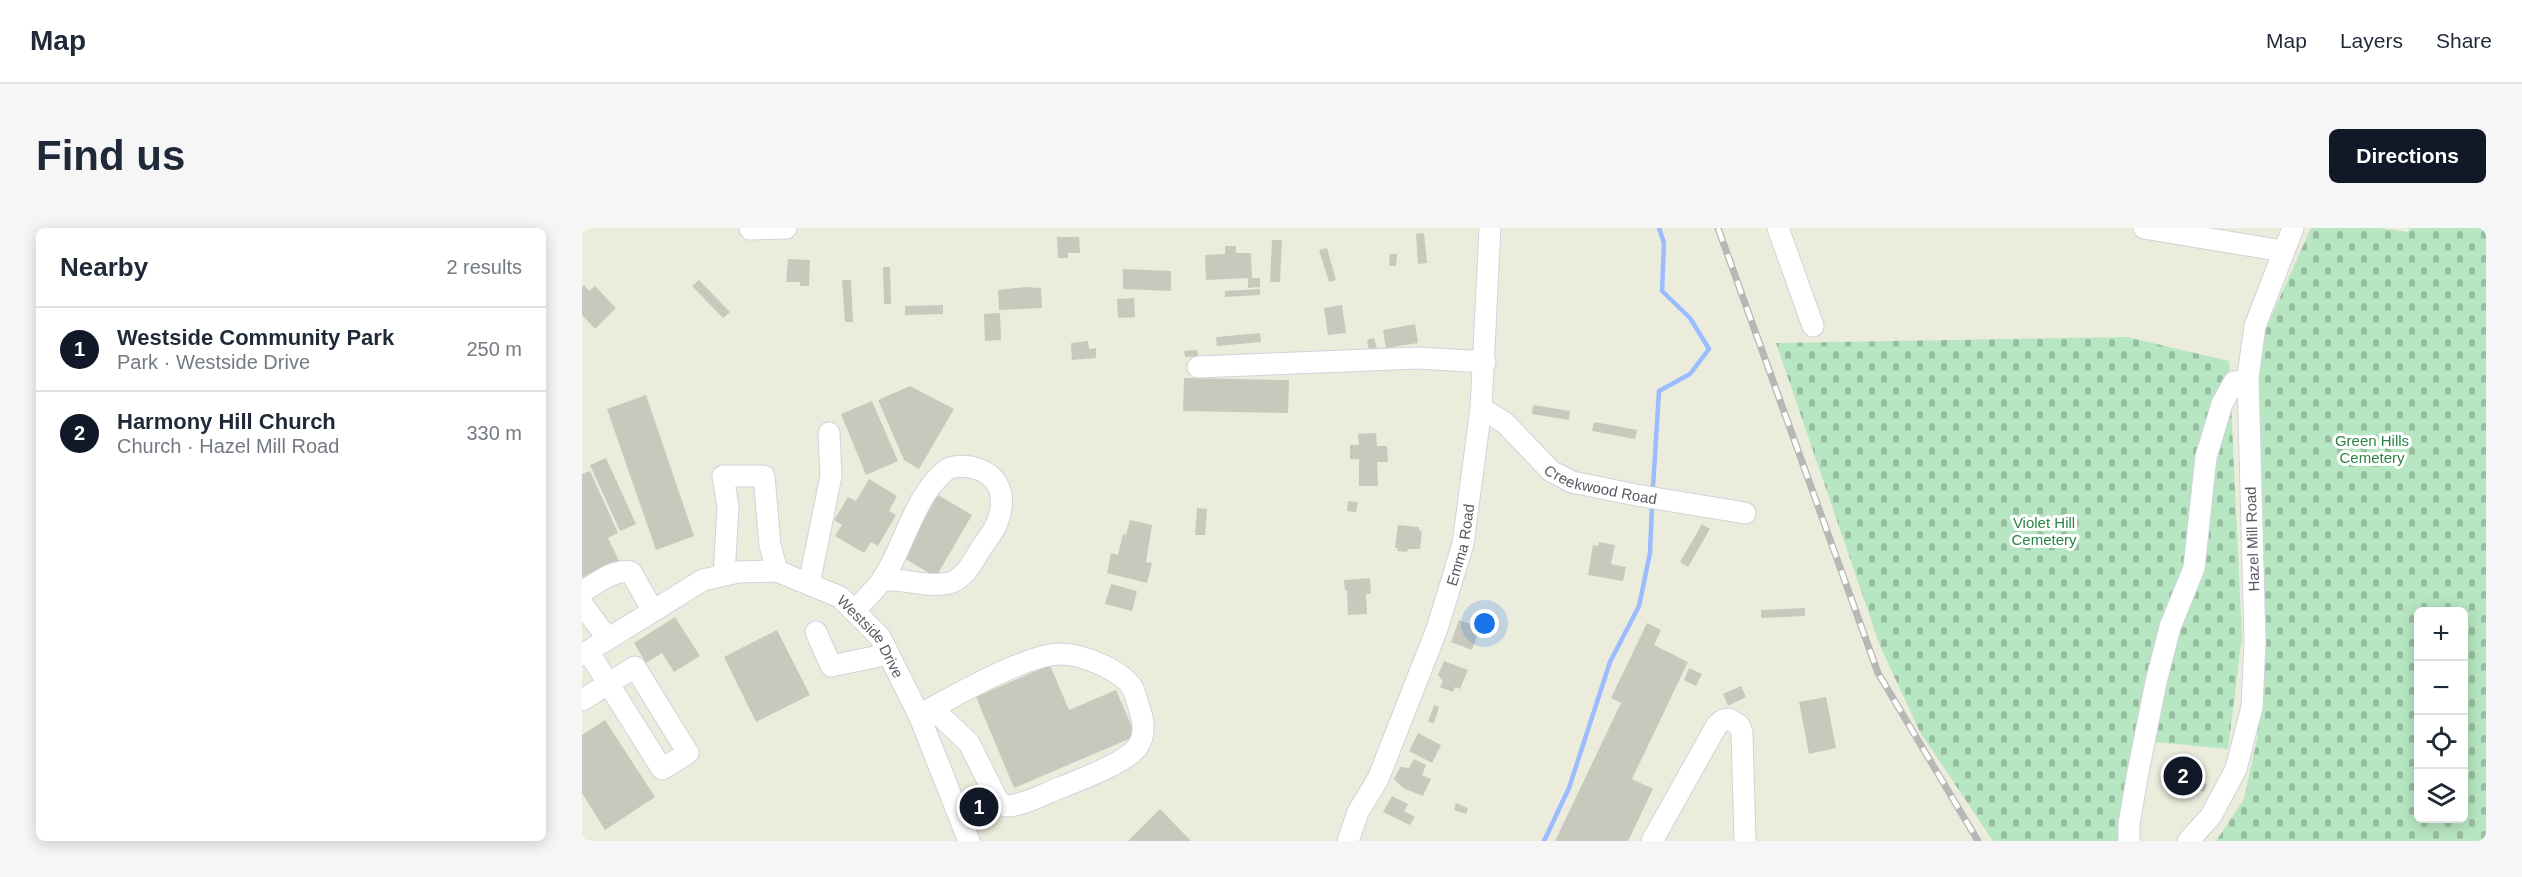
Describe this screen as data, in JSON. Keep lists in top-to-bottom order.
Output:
{
  "streets": {
    "street": [
      "Creekwood Road",
      "Hazel Mill Road",
      "Emma Road",
      "Westside Drive"
    ]
  },
  "crossings": [
    ["Creekwood Road", "Emma Road"]
  ],
  "parks": ["Green Hills Cemetery", "Violet Hill Cemetery"],
  "page": {
    "header": "Map",
    "nav": ["Map", "Layers", "Share"],
    "buttons": "Directions",
    "title": "Find us",
    "heading": ["Nearby", "2 results"],
    "list": [
      {
        "mark": "1",
        "name": "Westside Community Park",
        "note": "Park · Westside Drive",
        "value": "250 m"
      },
      {
        "mark": "2",
        "name": "Harmony Hill Church",
        "note": "Church · Hazel Mill Road",
        "value": "330 m"
      }
    ],
    "map_buttons": ["+", "−"],
    "pins": ["2", "1"]
  }
}
